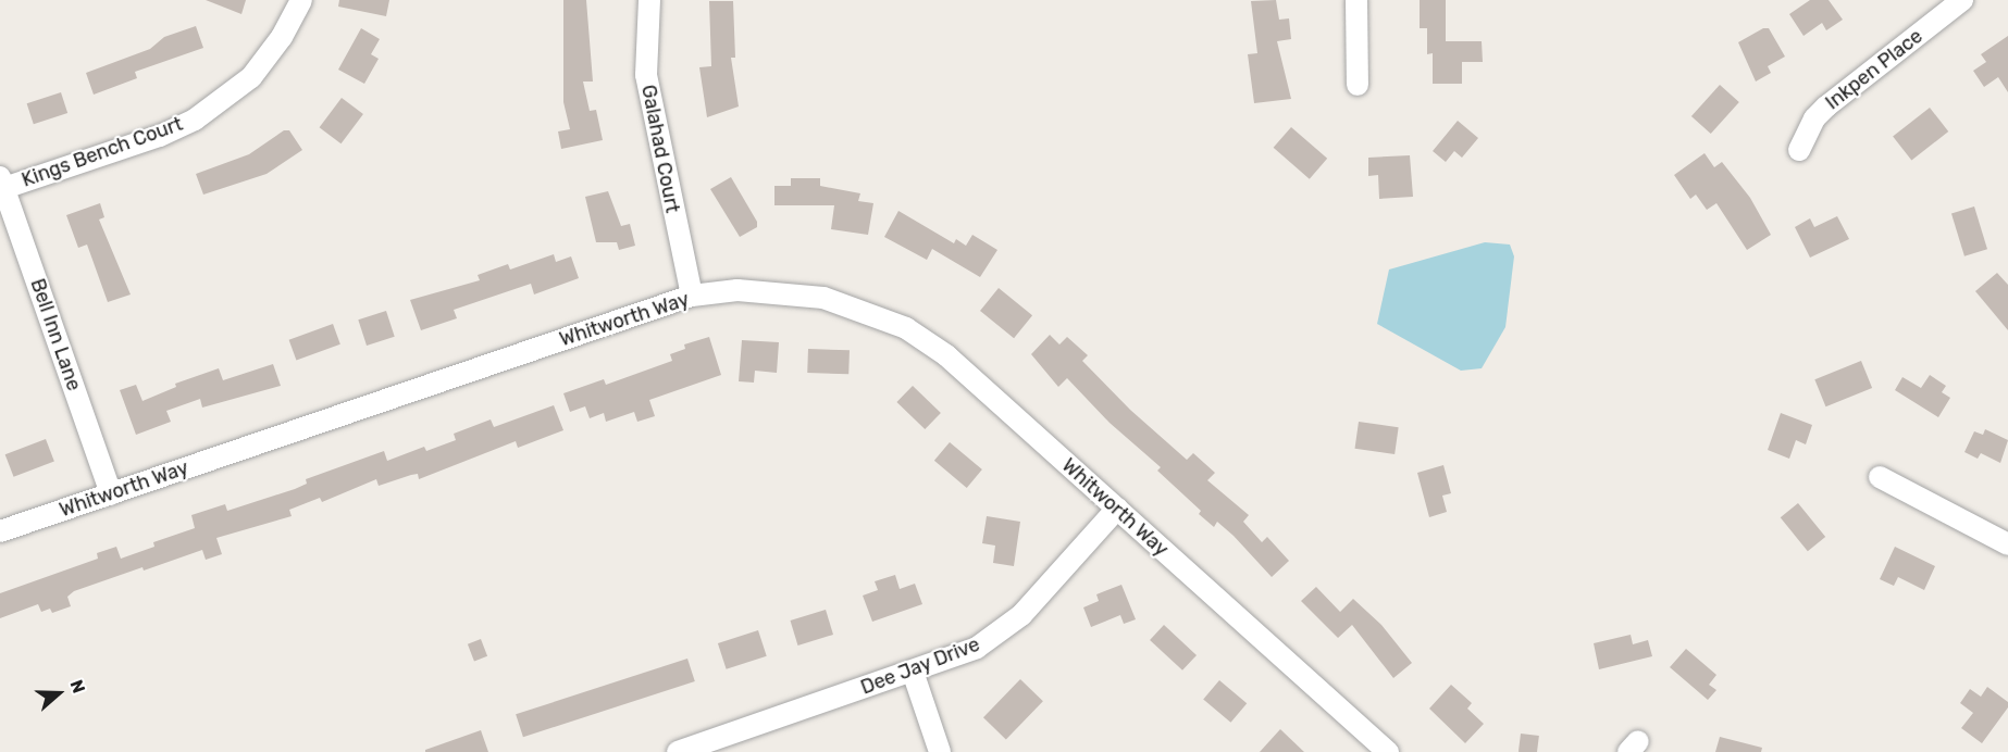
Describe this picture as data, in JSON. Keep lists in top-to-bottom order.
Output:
{
  "streets": {
    "street": [
      "Inkpen Place",
      "Galahad Court",
      "Kings Bench Court",
      "Whitworth Way",
      "Bell Inn Lane",
      "Dee Jay Drive"
    ]
  },
  "crossings": [
    ["Galahad Court", "Whitworth Way"],
    ["Kings Bench Court", "Bell Inn Lane"],
    ["Whitworth Way", "Bell Inn Lane"],
    ["Whitworth Way", "Dee Jay Drive"]
  ],
  "north": "right"
}
